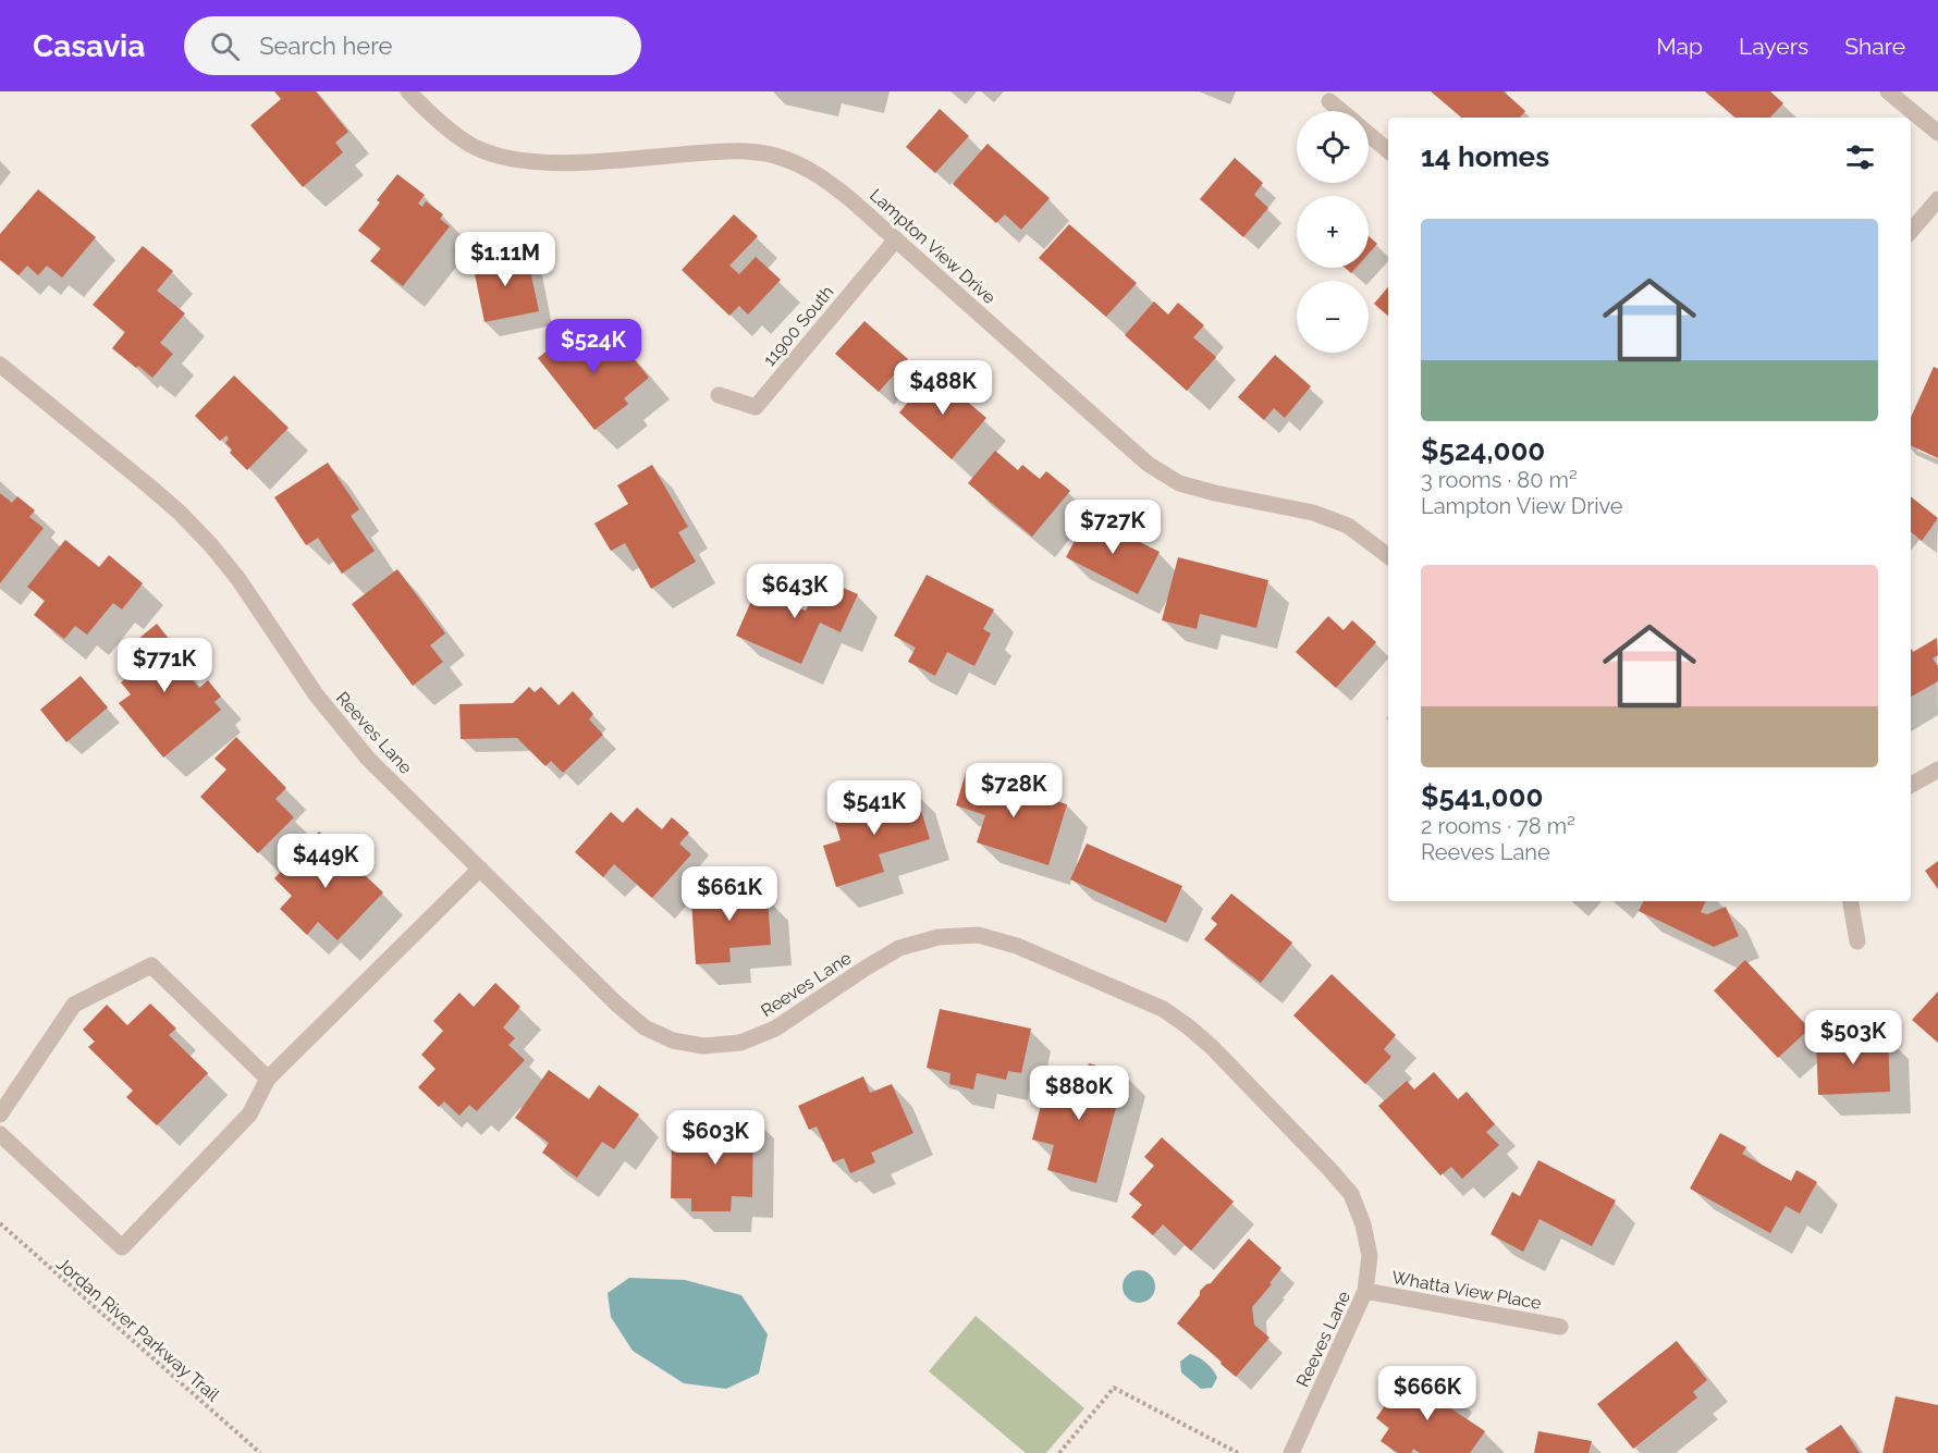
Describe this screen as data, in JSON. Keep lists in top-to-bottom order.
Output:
{
  "streets": {
    "street": [
      "Lampton View Drive",
      "11900 South",
      "Reeves Lane",
      "Whatta View Place"
    ],
    "path": ["Jordan River Parkway Trail"]
  },
  "crossings": [
    ["Lampton View Drive", "11900 South"],
    ["Reeves Lane", "Whatta View Place"]
  ],
  "page": {
    "header": "Casavia",
    "search": "Search here",
    "nav": ["Map", "Layers", "Share"],
    "map_buttons": ["+", "−"],
    "heading": "14 homes",
    "list": [
      {
        "name": "$524,000",
        "note": "3 rooms · 80 m² · Lampton View Drive"
      },
      {
        "name": "$541,000",
        "note": "2 rooms · 78 m² · Reeves Lane"
      }
    ],
    "price": [
      "$1.11M",
      "$524K",
      "$488K",
      "$727K",
      "$643K",
      "$771K",
      "$728K",
      "$541K",
      "$449K",
      "$661K",
      "$503K",
      "$880K",
      "$603K",
      "$666K"
    ]
  }
}
